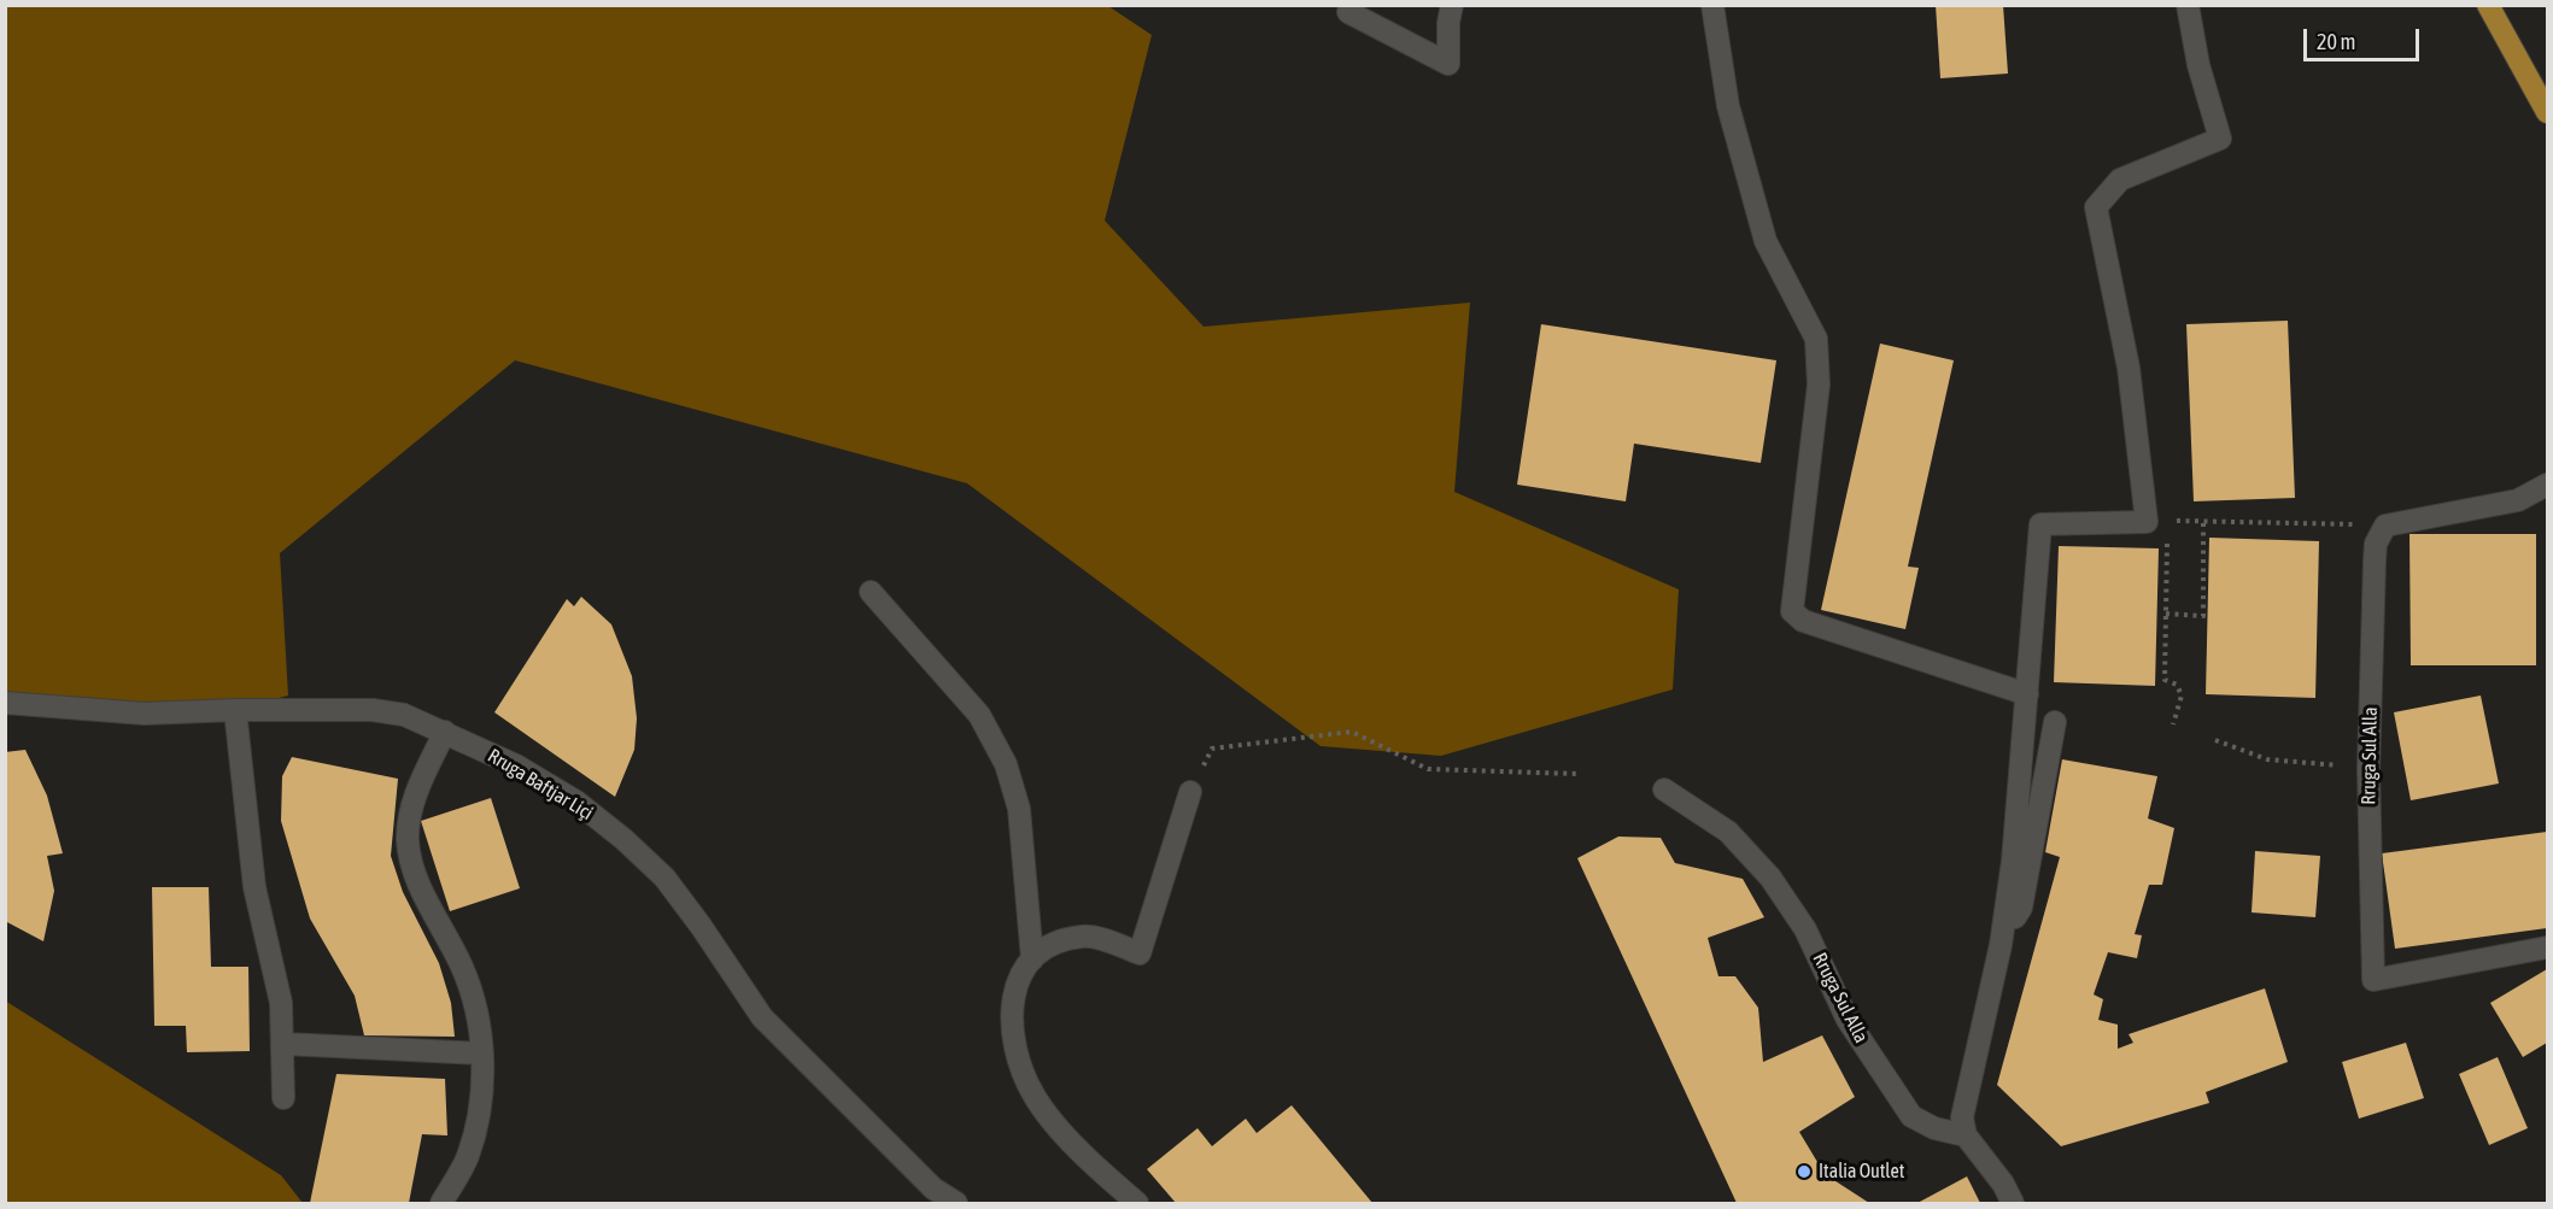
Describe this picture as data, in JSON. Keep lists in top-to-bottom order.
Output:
{
  "streets": {
    "street": ["Rruga Sul Alla", "Rruga Baftjar Liçi"]
  },
  "places": ["Italia Outlet"],
  "scale_bar": "20 m"
}
